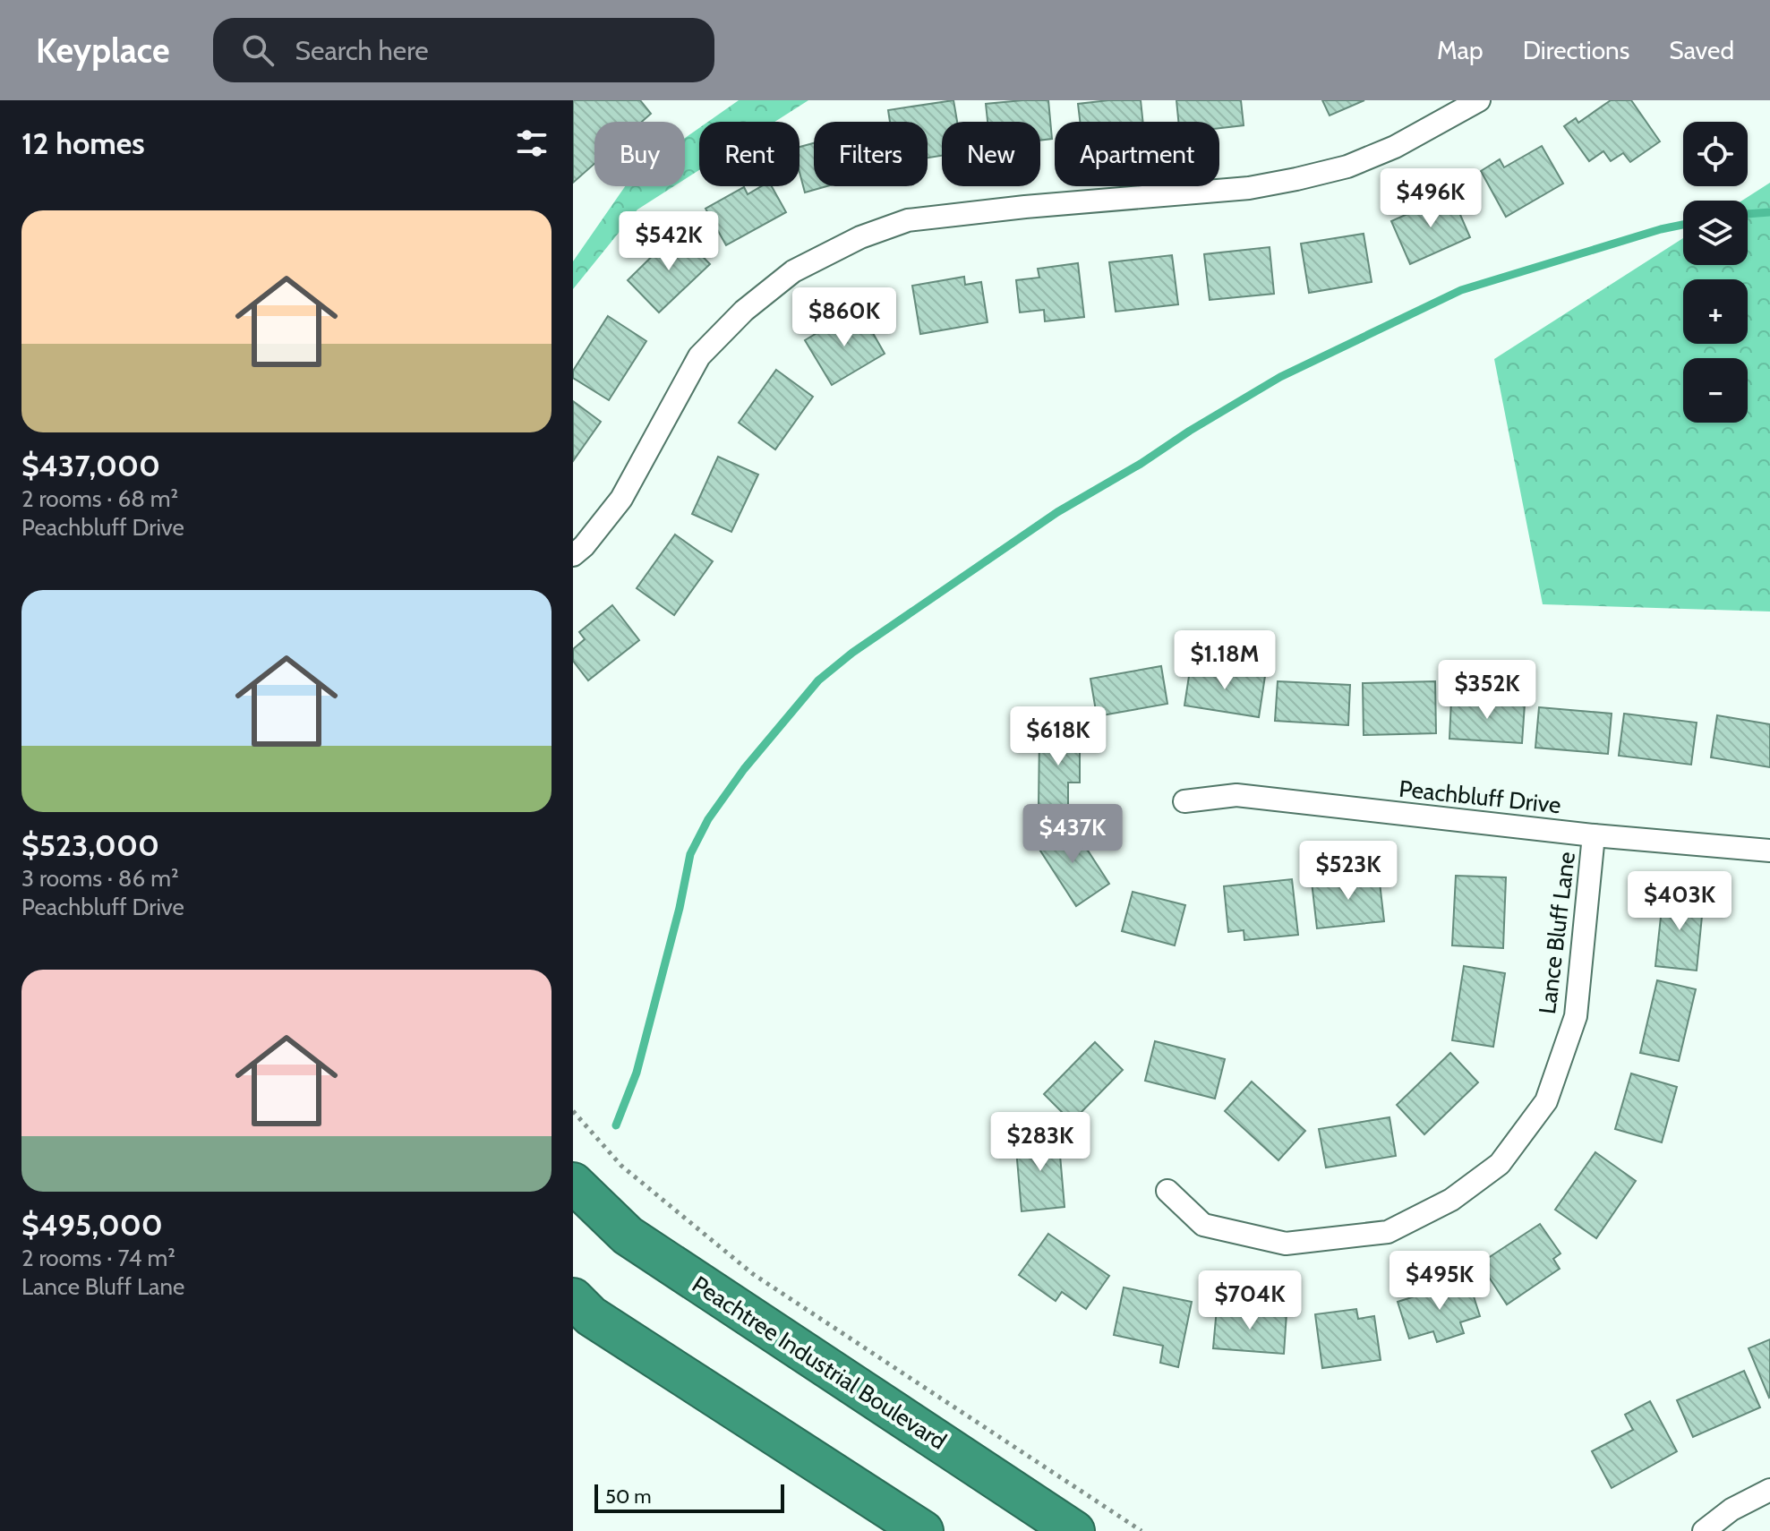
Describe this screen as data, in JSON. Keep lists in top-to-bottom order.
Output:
{
  "streets": {
    "highway": ["Peachtree Industrial Boulevard"],
    "street": ["Peachbluff Drive", "Lance Bluff Lane"]
  },
  "crossings": [
    ["Peachbluff Drive", "Lance Bluff Lane"]
  ],
  "scale_bar": "50 m",
  "page": {
    "header": "Keyplace",
    "search": "Search here",
    "nav": ["Map", "Directions", "Saved"],
    "heading": "12 homes",
    "map_buttons": ["+", "−"],
    "chip": [
      "Buy",
      "Rent",
      "Filters",
      "New",
      "Apartment"
    ],
    "price": [
      "$496K",
      "$542K",
      "$860K",
      "$1.18M",
      "$352K",
      "$618K",
      "$437K",
      "$523K",
      "$403K",
      "$283K",
      "$495K",
      "$704K"
    ],
    "list": [
      {
        "name": "$437,000",
        "note": "2 rooms · 68 m² · Peachbluff Drive"
      },
      {
        "name": "$523,000",
        "note": "3 rooms · 86 m² · Peachbluff Drive"
      },
      {
        "name": "$495,000",
        "note": "2 rooms · 74 m² · Lance Bluff Lane"
      }
    ],
    "scale": "50 m"
  }
}
